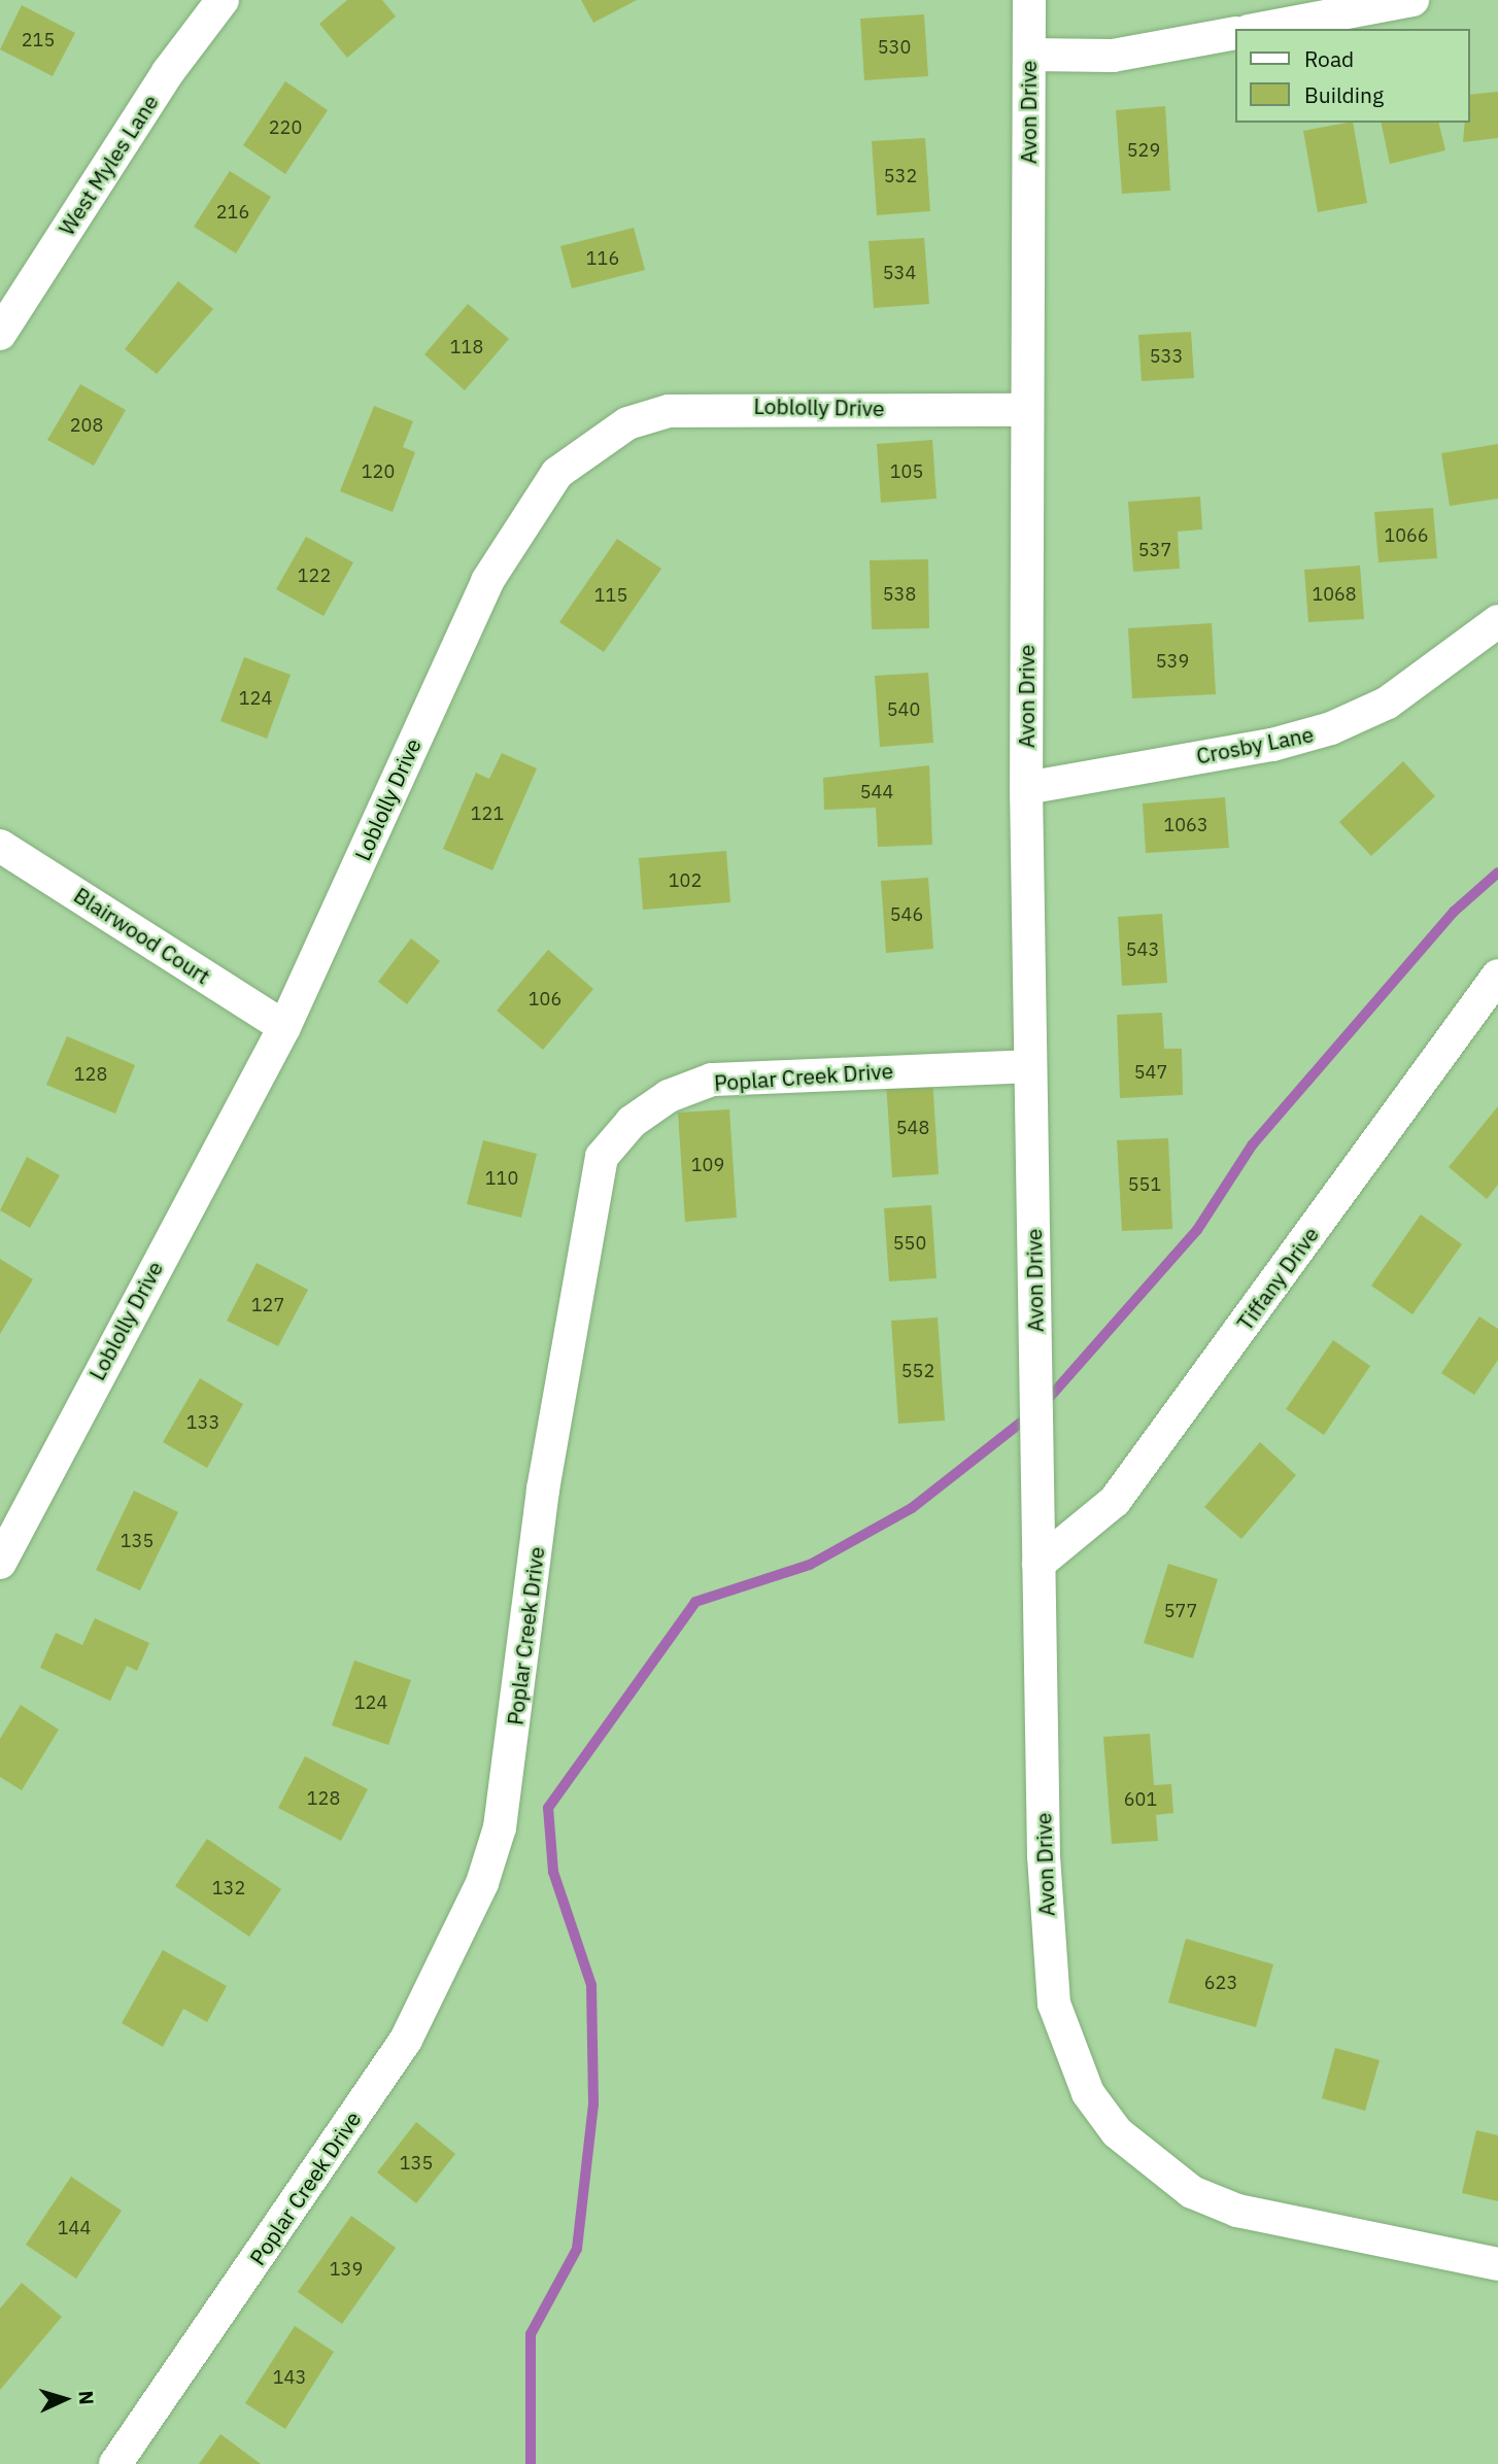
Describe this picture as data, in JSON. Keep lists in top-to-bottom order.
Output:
{
  "streets": {
    "street": [
      "Avon Drive",
      "West Myles Lane",
      "Loblolly Drive",
      "Crosby Lane",
      "Blairwood Court",
      "Poplar Creek Drive",
      "Tiffany Drive"
    ]
  },
  "crossings": [
    ["Avon Drive", "Loblolly Drive"],
    ["Avon Drive", "Crosby Lane"],
    ["Avon Drive", "Poplar Creek Drive"],
    ["Avon Drive", "Tiffany Drive"],
    ["Loblolly Drive", "Blairwood Court"]
  ],
  "house_numbers": [
    "215",
    "530",
    "220",
    "529",
    "532",
    "216",
    "116",
    "534",
    "118",
    "533",
    "208",
    "120",
    "105",
    "1066",
    "537",
    "122",
    "538",
    "1068",
    "115",
    "539",
    "124",
    "540",
    "544",
    "121",
    "1063",
    "102",
    "546",
    "543",
    "106",
    "547",
    "128",
    "548",
    "109",
    "110",
    "551",
    "550",
    "127",
    "552",
    "133",
    "135",
    "577",
    "124",
    "128",
    "601",
    "132",
    "623",
    "135",
    "144",
    "139",
    "143"
  ],
  "legend": ["Road", "Building"],
  "north": "right"
}
